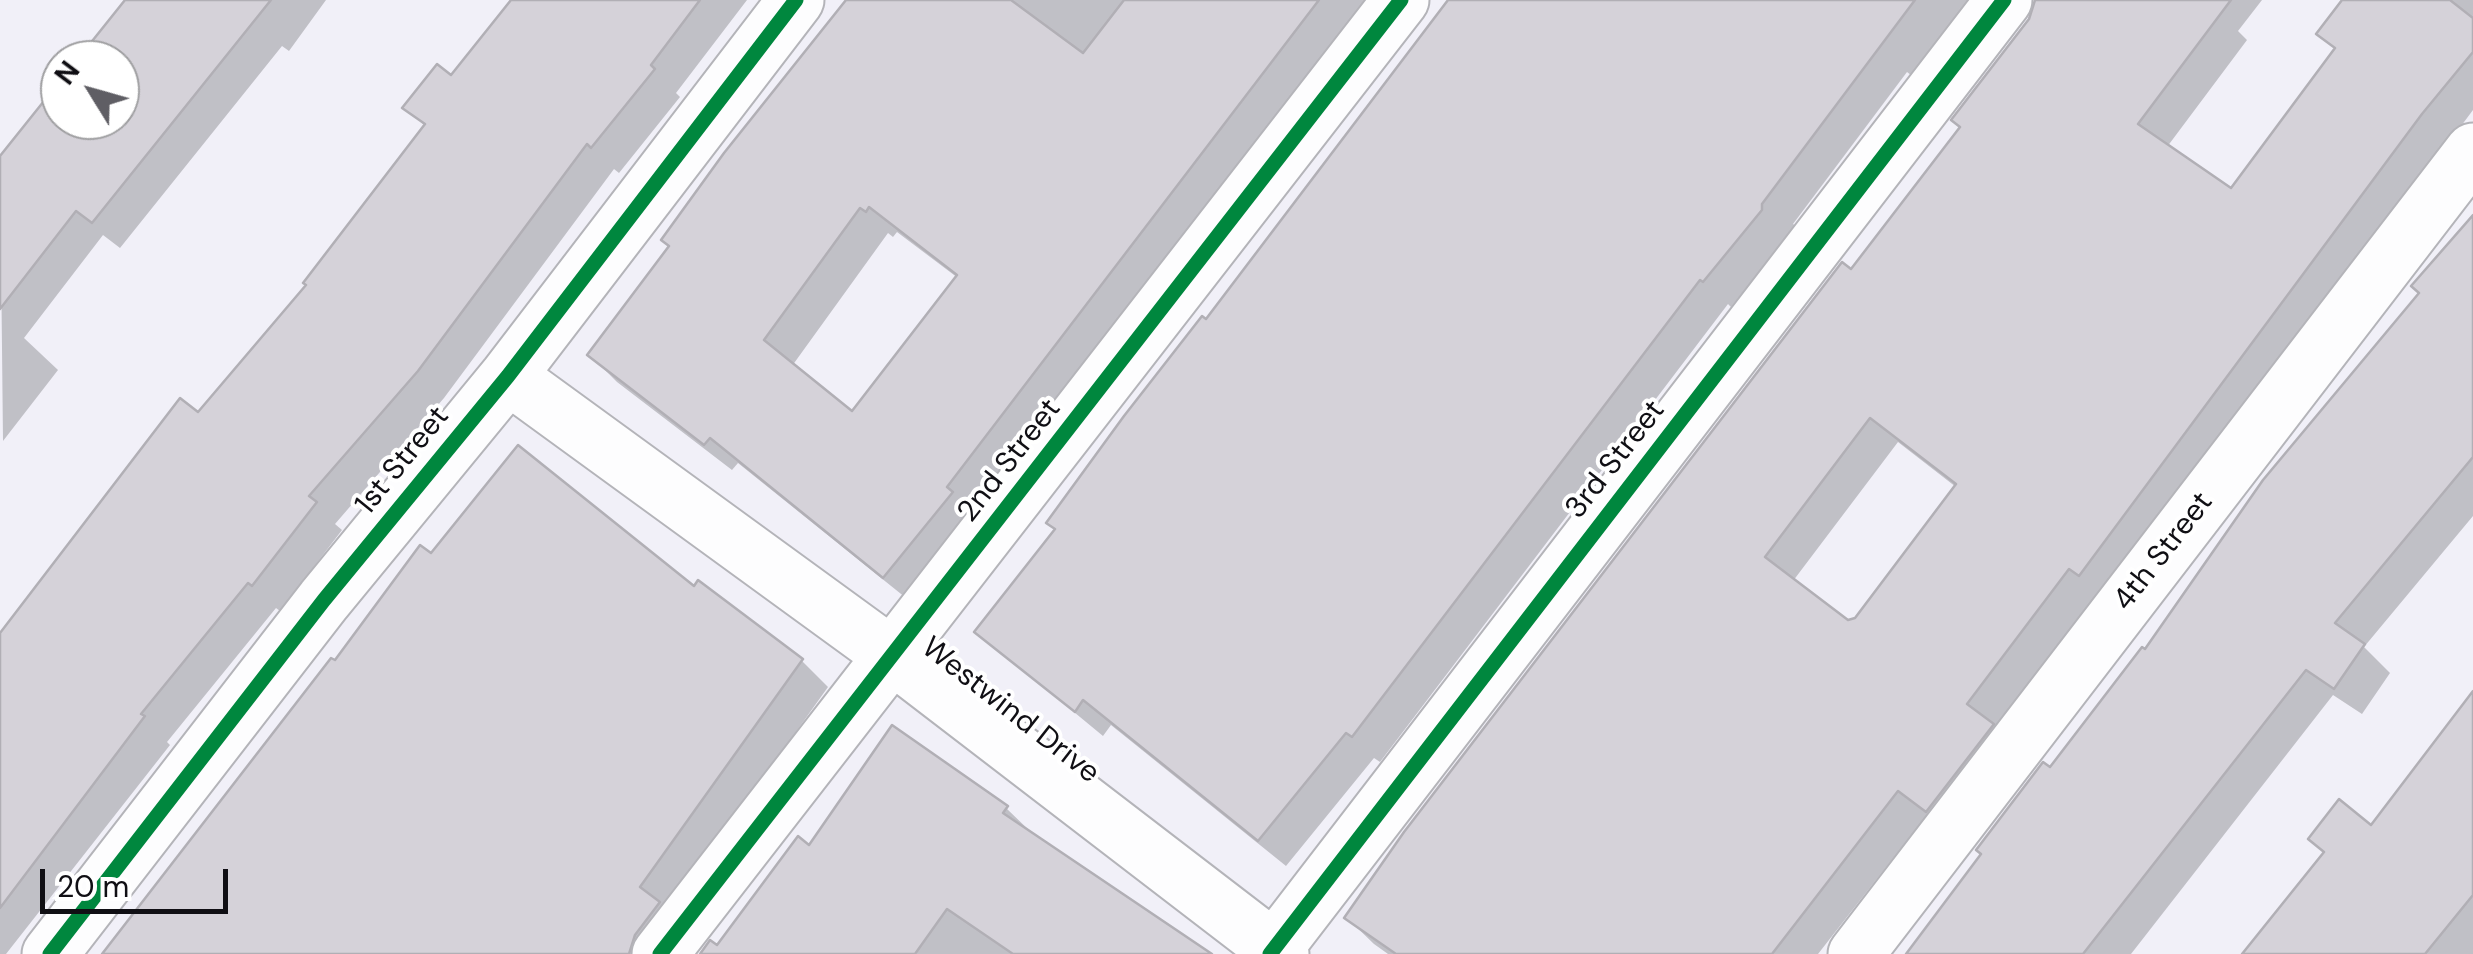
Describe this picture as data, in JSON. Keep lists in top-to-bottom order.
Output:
{
  "streets": {
    "street": [
      "3rd Street",
      "1st Street",
      "2nd Street",
      "4th Street",
      "Westwind Drive"
    ]
  },
  "crossings": [
    ["3rd Street", "Westwind Drive"],
    ["1st Street", "Westwind Drive"],
    ["2nd Street", "Westwind Drive"]
  ],
  "scale_bar": "20 m",
  "north": "top left"
}
